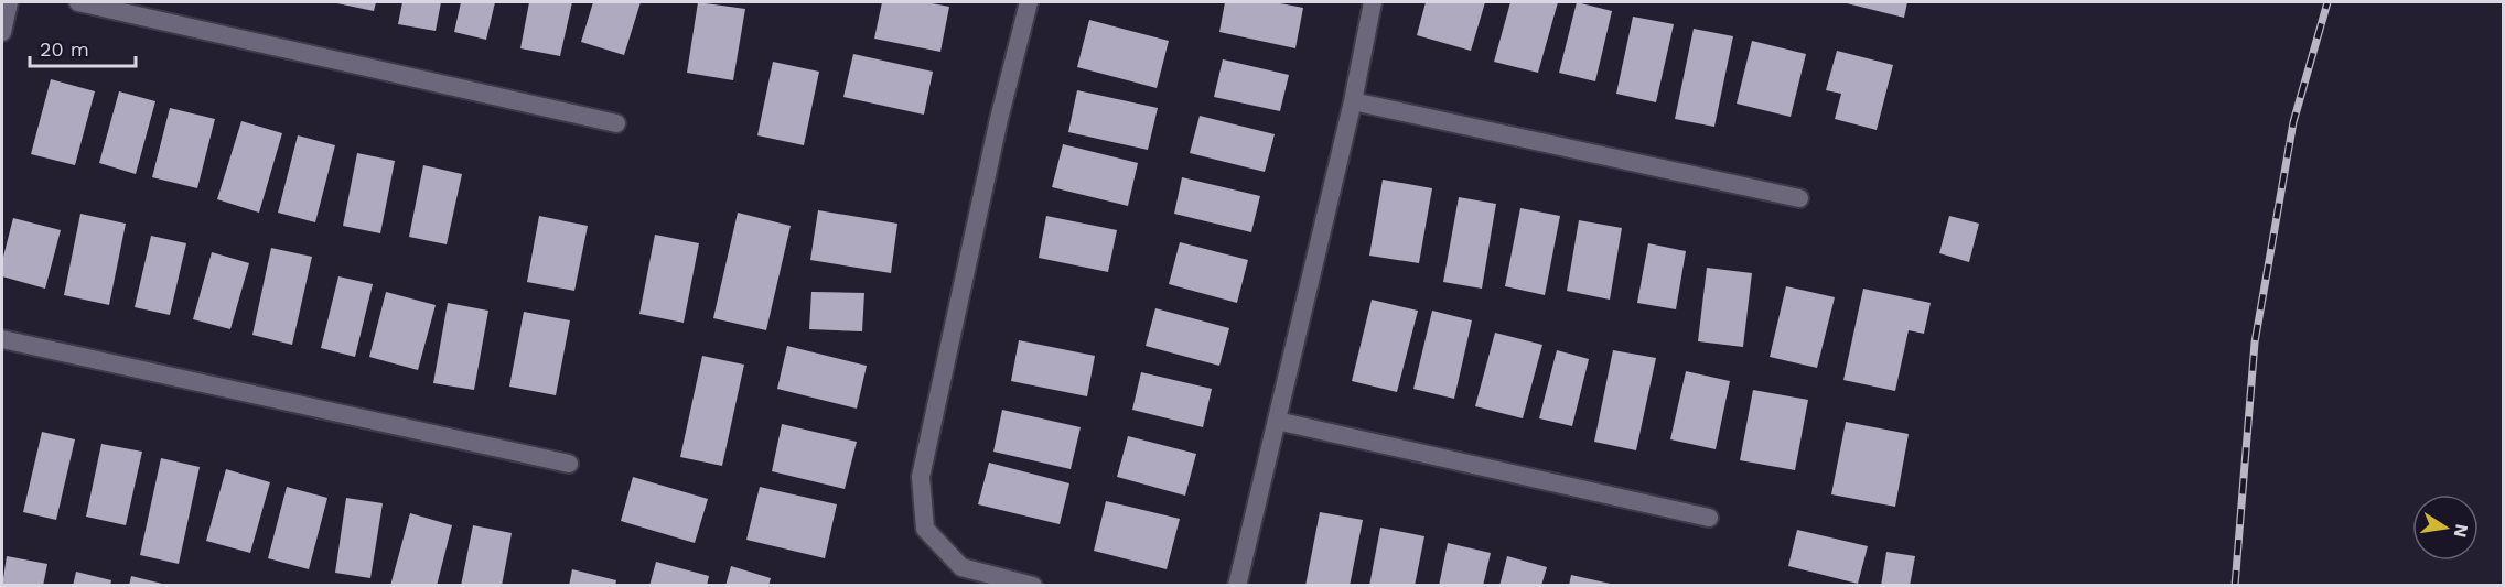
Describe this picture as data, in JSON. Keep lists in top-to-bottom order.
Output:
{
  "scale_bar": "20 m",
  "north": "right"
}
